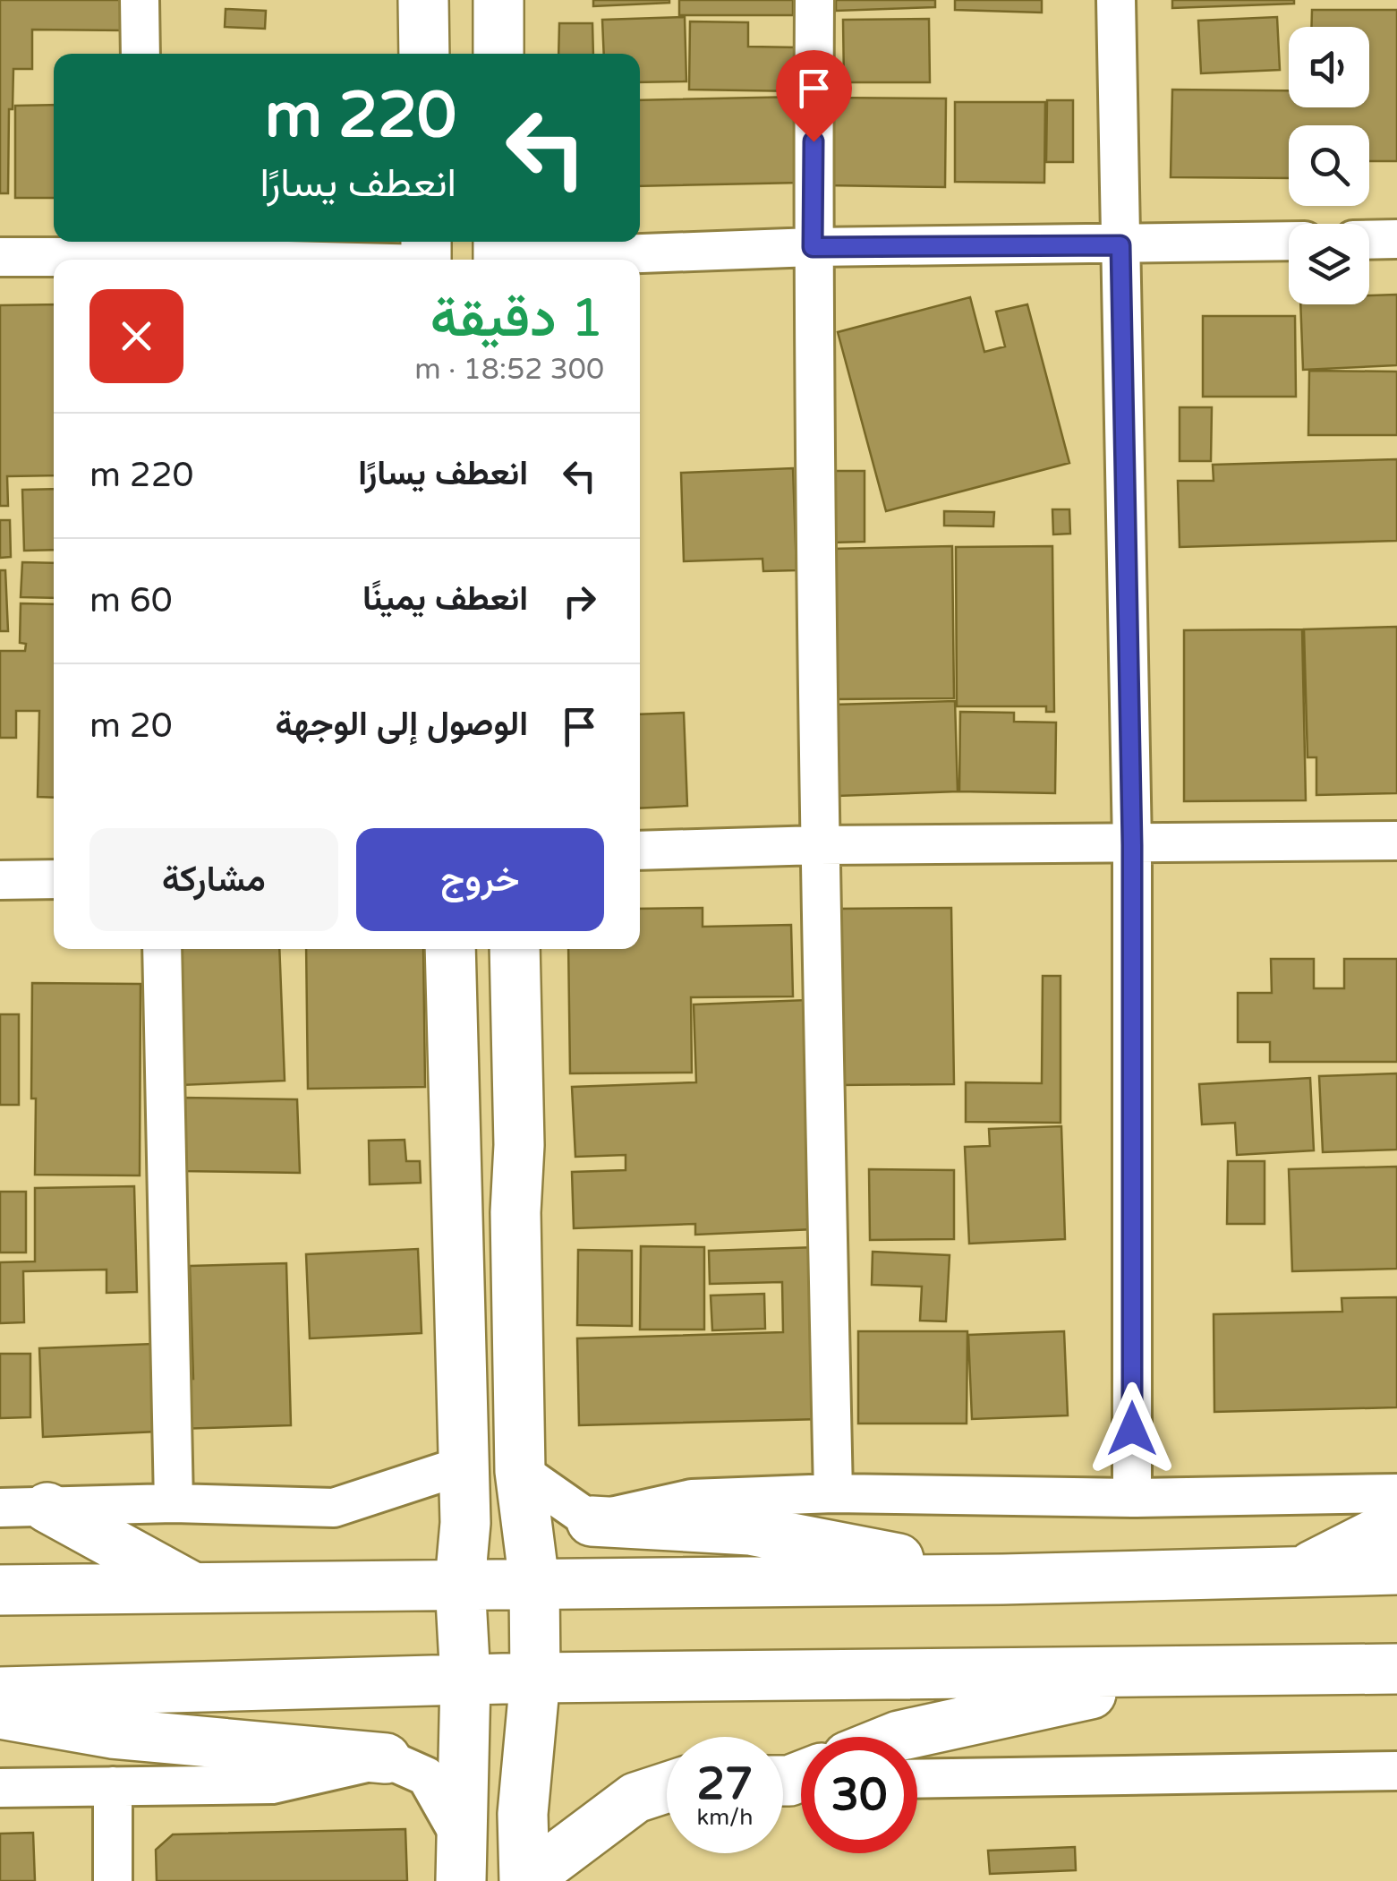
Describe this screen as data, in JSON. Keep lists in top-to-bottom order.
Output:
{
  "page": {
    "turn": ["220 m", "انعطف يسارًا"],
    "heading": ["1 دقيقة", "300 m · 18:52"],
    "list": [
      {
        "name": "انعطف يسارًا",
        "value": "220 m"
      },
      {
        "name": "انعطف يمينًا",
        "value": "60 m"
      },
      {
        "name": "الوصول إلى الوجهة",
        "value": "20 m"
      }
    ],
    "buttons": ["خروج", "مشاركة"],
    "speed": "27 km/h",
    "limit": "30"
  }
}
